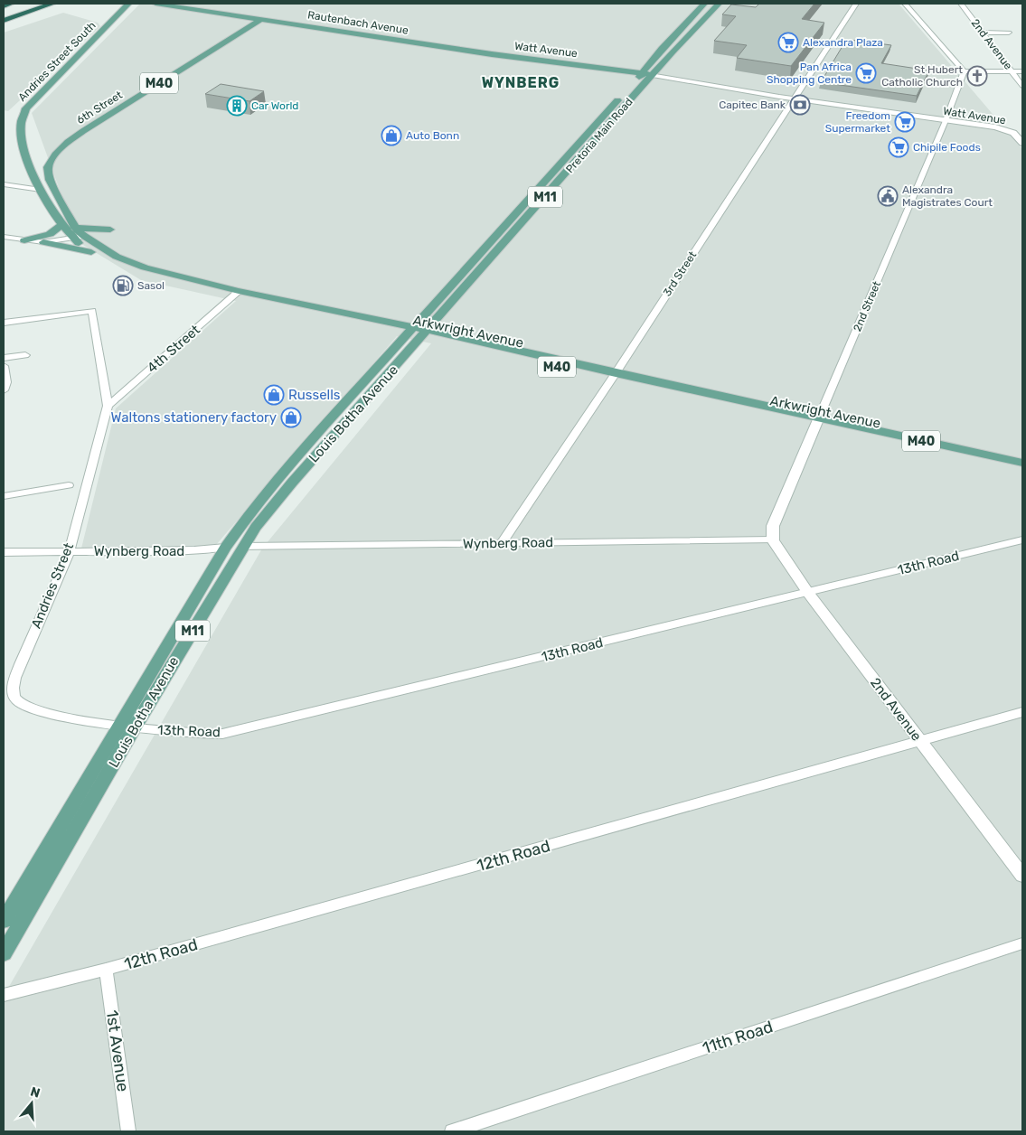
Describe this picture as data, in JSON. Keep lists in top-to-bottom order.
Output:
{
  "streets": {
    "main road": [
      "Rautenbach Avenue",
      "Watt Avenue",
      "Andries Street South",
      "M40",
      "6th Street",
      "Pretoria Main Road",
      "M11",
      "Arkwright Avenue",
      "Louis Botha Avenue"
    ],
    "street": [
      "2nd Avenue",
      "3rd Street",
      "2nd Street",
      "4th Street",
      "Wynberg Road",
      "13th Road",
      "Andries Street",
      "12th Road",
      "11th Road",
      "1st Avenue"
    ]
  },
  "crossings": [
    ["Rautenbach Avenue", "Watt Avenue"],
    ["Rautenbach Avenue", "6th Street"],
    ["2nd Avenue", "2nd Street"],
    ["2nd Avenue", "Wynberg Road"],
    ["2nd Avenue", "13th Road"],
    ["2nd Avenue", "12th Road"],
    ["Watt Avenue", "Pretoria Main Road"],
    ["Watt Avenue", "3rd Street"],
    ["Watt Avenue", "2nd Street"],
    ["Andries Street South", "6th Street"],
    ["Andries Street South", "Arkwright Avenue"],
    ["6th Street", "Arkwright Avenue"],
    ["Pretoria Main Road", "Arkwright Avenue"],
    ["Pretoria Main Road", "Louis Botha Avenue"],
    ["3rd Street", "Arkwright Avenue"],
    ["3rd Street", "Wynberg Road"],
    ["2nd Street", "Arkwright Avenue"],
    ["2nd Street", "Wynberg Road"],
    ["Arkwright Avenue", "4th Street"],
    ["Arkwright Avenue", "Louis Botha Avenue"],
    ["4th Street", "Andries Street"],
    ["Louis Botha Avenue", "Wynberg Road"],
    ["Louis Botha Avenue", "13th Road"],
    ["Louis Botha Avenue", "Andries Street"],
    ["Wynberg Road", "Andries Street"],
    ["13th Road", "Andries Street"],
    ["12th Road", "1st Avenue"]
  ],
  "districts": ["WYNBERG"],
  "places": {
    "supermarket": [
      "Alexandra Plaza",
      "Pan Africa Shopping Centre",
      "Freedom Supermarket",
      "Chipile Foods"
    ],
    "church": ["St Hubert Catholic Church"],
    "bank": ["Capitec Bank"],
    "building": ["Car World"],
    "shop": ["Auto Bonn", "Russells", "Waltons stationery factory"],
    "public building": ["Alexandra Magistrates Court"],
    "fuel station": ["Sasol"]
  },
  "north": "top"
}
